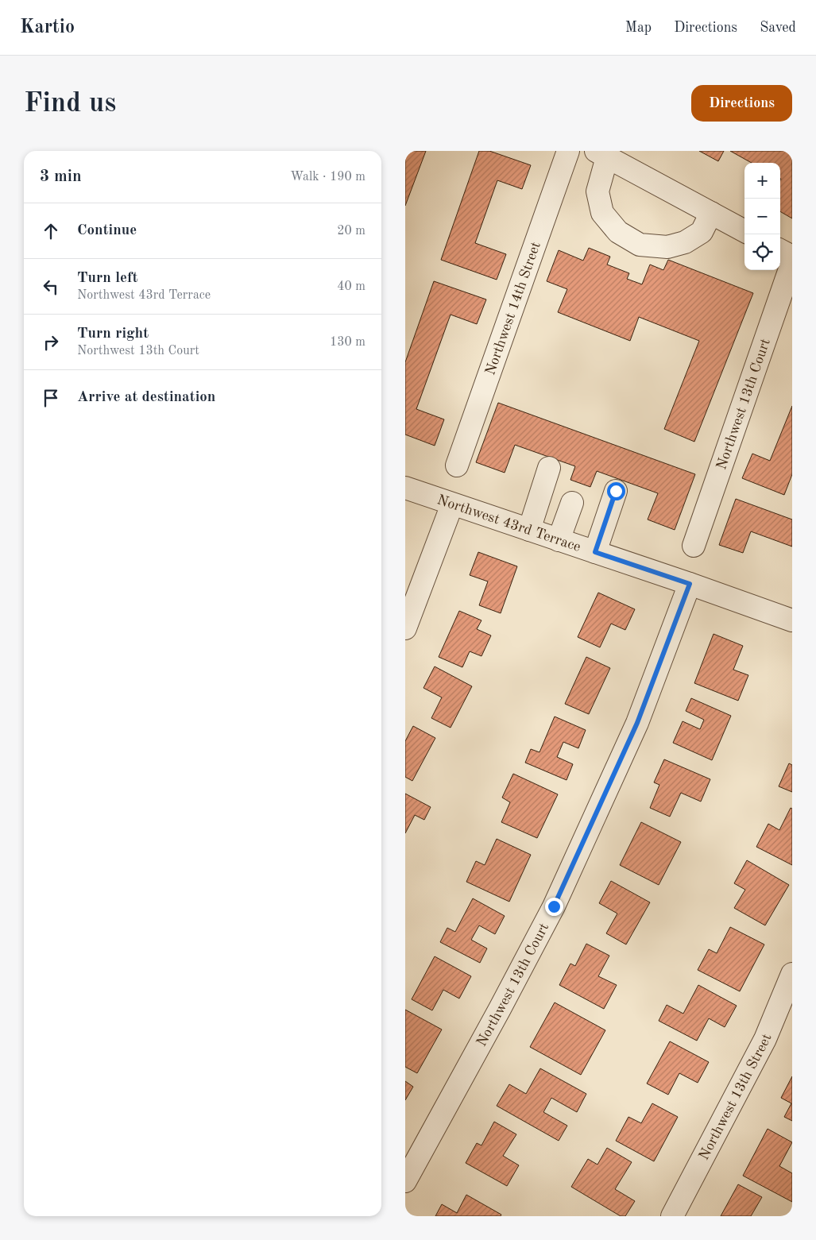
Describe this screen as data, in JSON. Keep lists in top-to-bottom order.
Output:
{
  "streets": {
    "street": [
      "Northwest 14th Street",
      "Northwest 13th Court",
      "Northwest 43rd Terrace",
      "Northwest 13th Street"
    ]
  },
  "crossings": [
    ["Northwest 13th Court", "Northwest 43rd Terrace"]
  ],
  "page": {
    "header": "Kartio",
    "nav": ["Map", "Directions", "Saved"],
    "buttons": "Directions",
    "title": "Find us",
    "heading": ["3 min", "Walk · 190 m"],
    "map_buttons": ["+", "−"],
    "list": [
      ["Continue", "20 m"],
      ["Turn left", "Northwest 43rd Terrace", "40 m"],
      ["Turn right", "Northwest 13th Court", "130 m"],
      "Arrive at destination"
    ]
  }
}
